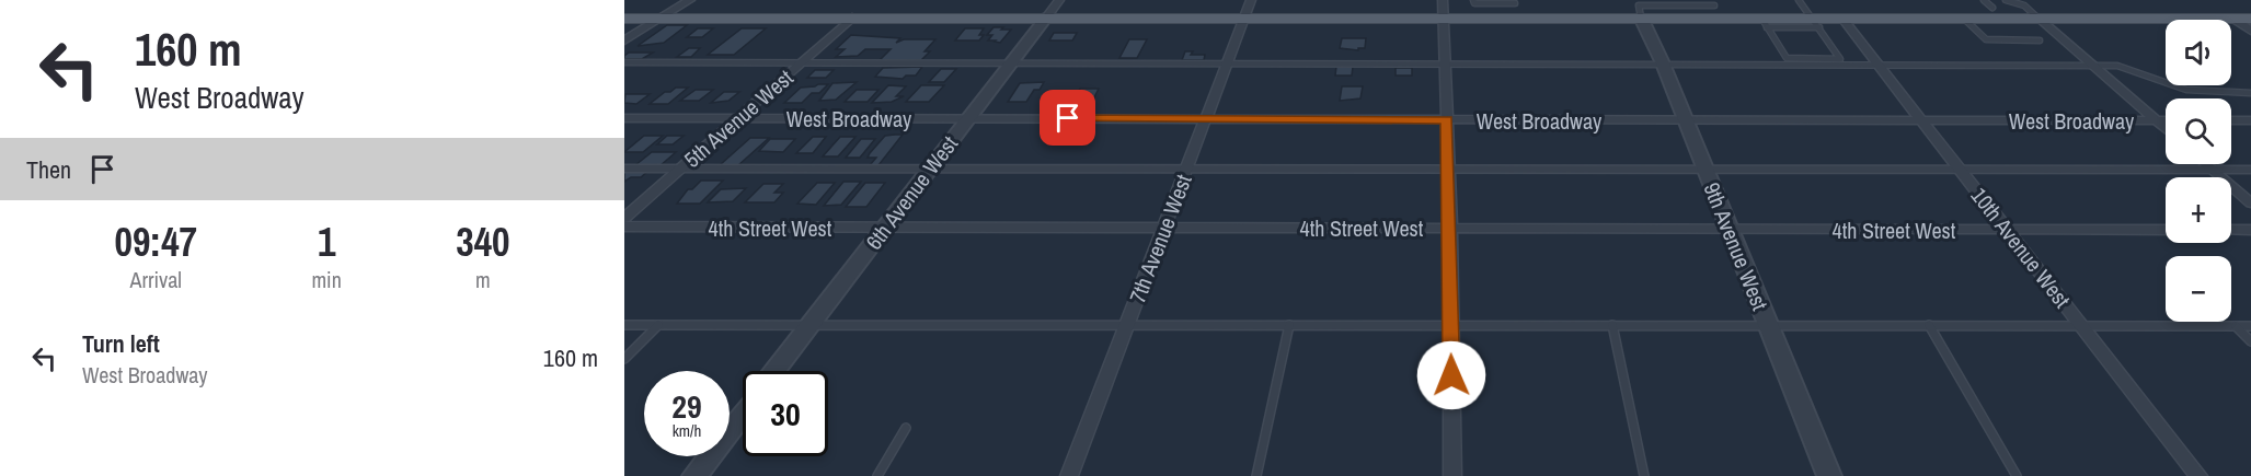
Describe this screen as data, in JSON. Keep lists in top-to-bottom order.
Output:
{
  "streets": {
    "street": [
      "5th Avenue West",
      "West Broadway",
      "6th Avenue West",
      "4th Street West",
      "7th Avenue West",
      "9th Avenue West",
      "10th Avenue West"
    ]
  },
  "crossings": [
    ["5th Avenue West", "West Broadway"],
    ["West Broadway", "6th Avenue West"],
    ["West Broadway", "7th Avenue West"],
    ["West Broadway", "9th Avenue West"],
    ["West Broadway", "10th Avenue West"],
    ["6th Avenue West", "4th Street West"],
    ["4th Street West", "7th Avenue West"],
    ["4th Street West", "9th Avenue West"],
    ["4th Street West", "10th Avenue West"]
  ],
  "page": {
    "turn": ["160 m", "West Broadway"],
    "map_buttons": ["+", "−"],
    "then": "Then",
    "eta": [
      "09:47",
      "Arrival",
      "1",
      "min",
      "340",
      "m"
    ],
    "list": [
      {
        "name": "Turn left",
        "note": "West Broadway",
        "value": "160 m"
      }
    ],
    "speed": "29 km/h",
    "limit": "30"
  }
}
